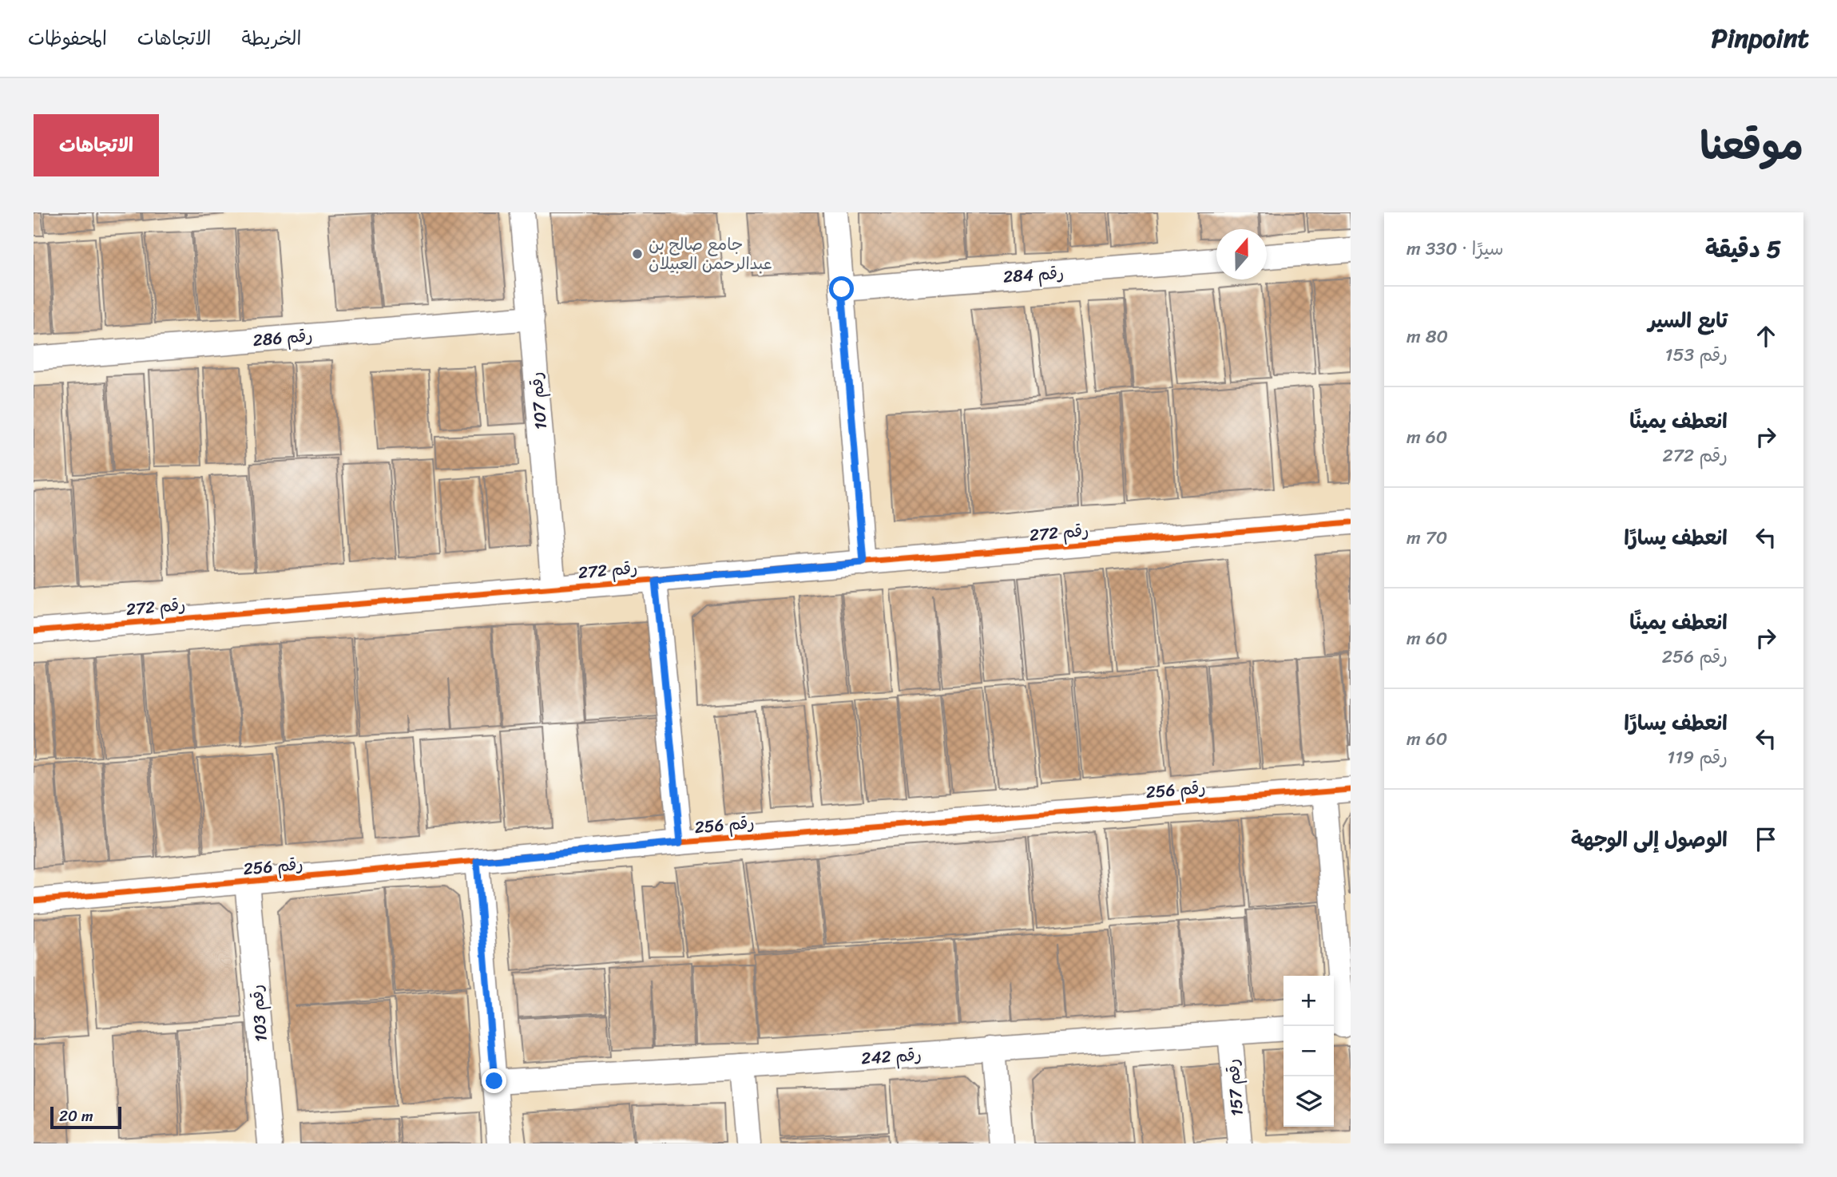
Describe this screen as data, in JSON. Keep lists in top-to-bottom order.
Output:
{
  "streets": {
    "street": [
      "رقم 284",
      "رقم 286",
      "رقم 107",
      "رقم 272",
      "رقم 256",
      "رقم 103",
      "رقم 242",
      "رقم 157"
    ]
  },
  "crossings": [
    ["رقم 286", "رقم 107"],
    ["رقم 107", "رقم 272"],
    ["رقم 256", "رقم 103"],
    ["رقم 242", "رقم 157"]
  ],
  "places": ["جامع صالح بن عبدالرحمن العبيلان"],
  "scale_bar": "20 m",
  "north": "top",
  "page": {
    "header": "Pinpoint",
    "nav": ["الخريطة", "الاتجاهات", "المحفوظات"],
    "title": "موقعنا",
    "buttons": "الاتجاهات",
    "heading": ["5 دقيقة", "سيرًا · 330 m"],
    "list": [
      ["تابع السير", "رقم 153", "80 m"],
      ["انعطف يمينًا", "رقم 272", "60 m"],
      ["انعطف يسارًا", "70 m"],
      ["انعطف يمينًا", "رقم 256", "60 m"],
      ["انعطف يسارًا", "رقم 119", "60 m"],
      "الوصول إلى الوجهة"
    ],
    "map_buttons": ["+", "−"],
    "scale": "20 m"
  }
}
